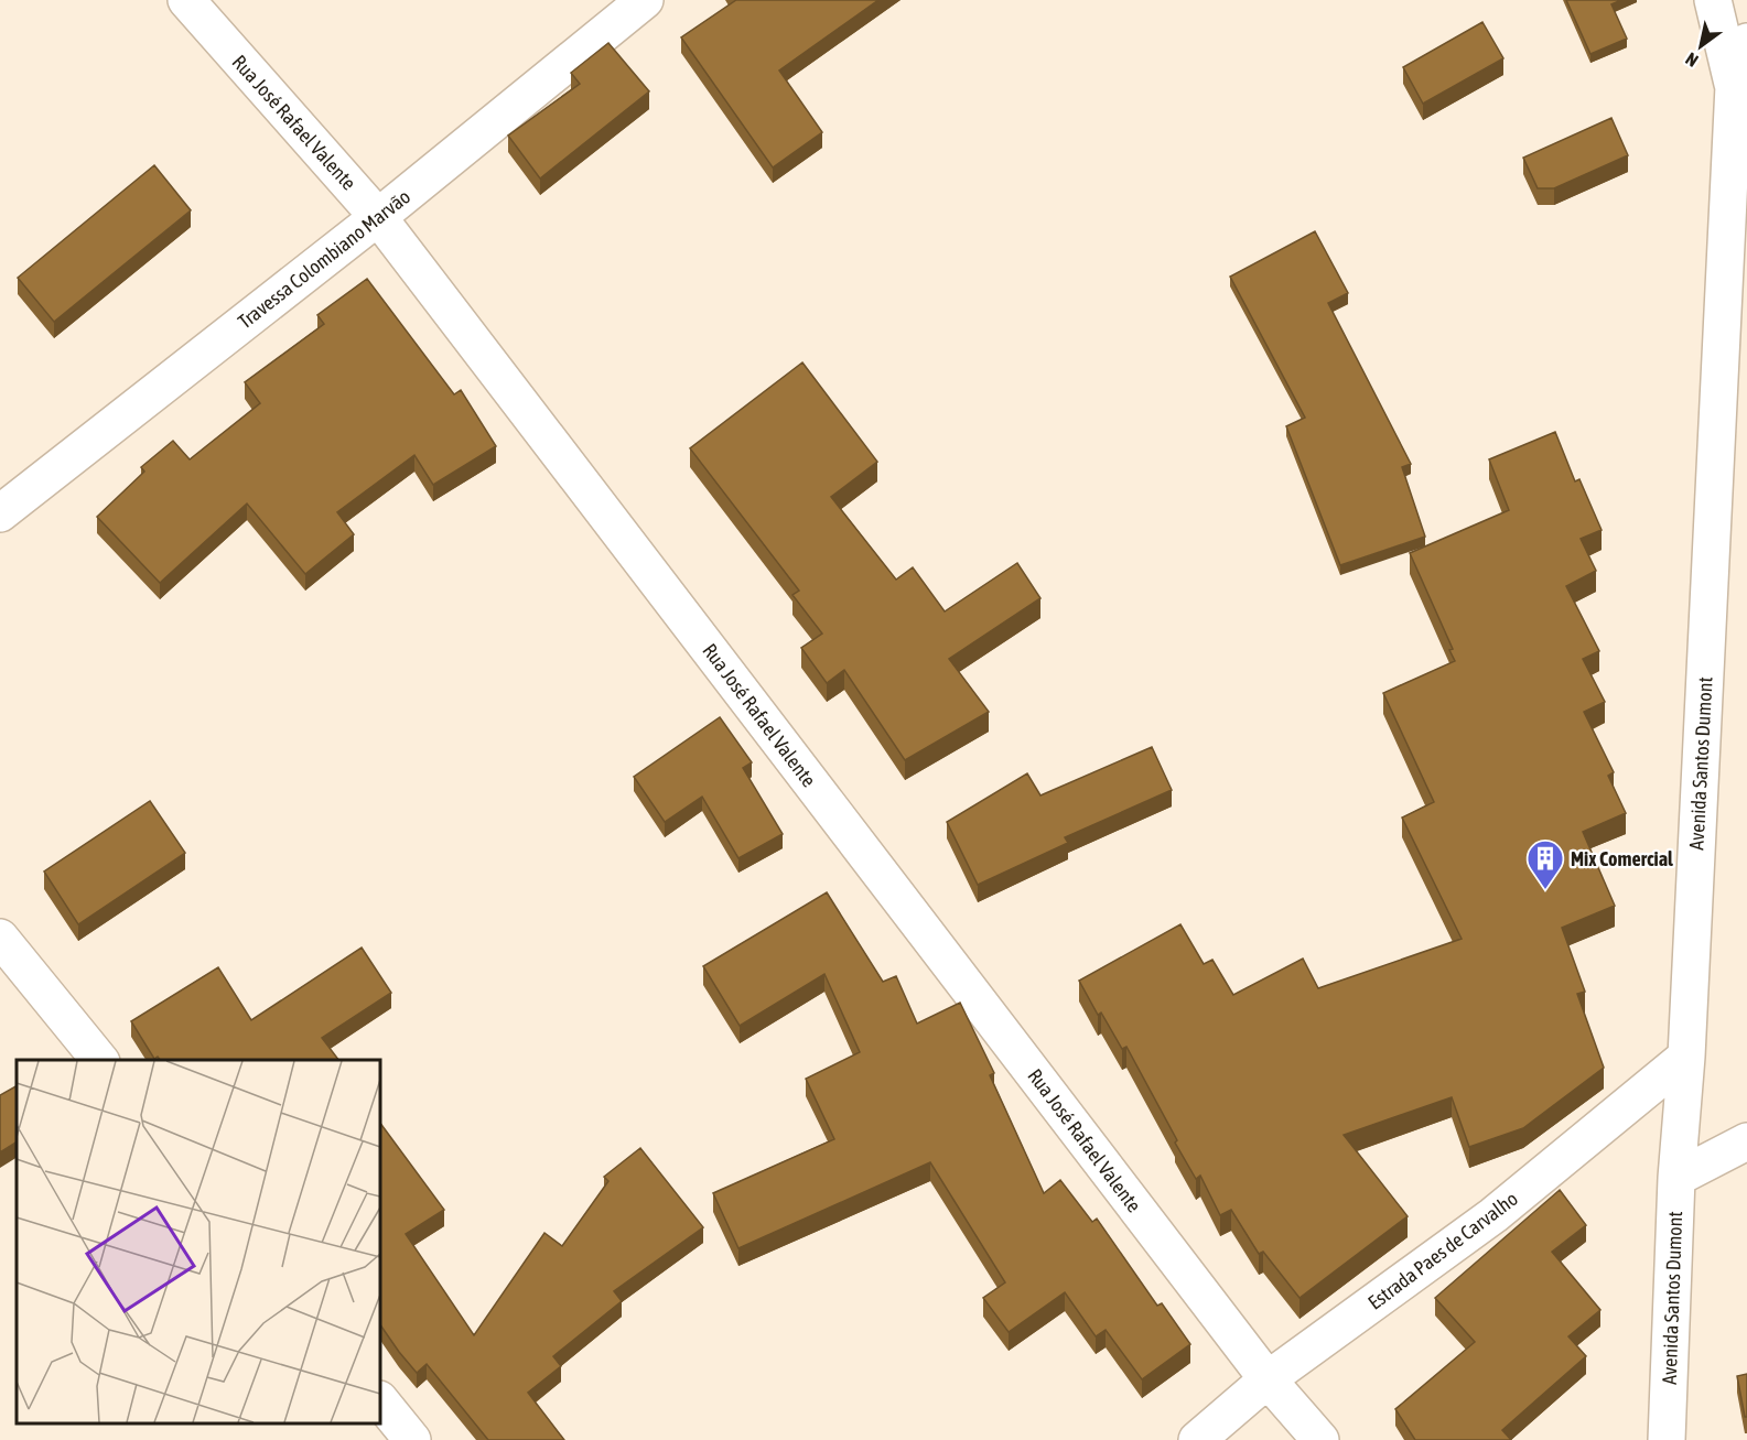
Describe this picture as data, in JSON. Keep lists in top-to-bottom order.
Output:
{
  "streets": {
    "street": [
      "Rua José Rafael Valente",
      "Travessa Colombiano Marvão",
      "Avenida Santos Dumont",
      "Estrada Paes de Carvalho"
    ]
  },
  "crossings": [
    ["Rua José Rafael Valente", "Travessa Colombiano Marvão"],
    ["Rua José Rafael Valente", "Estrada Paes de Carvalho"],
    ["Avenida Santos Dumont", "Estrada Paes de Carvalho"]
  ],
  "places": {
    "building": ["Mix Comercial"]
  },
  "north": "bottom left"
}
